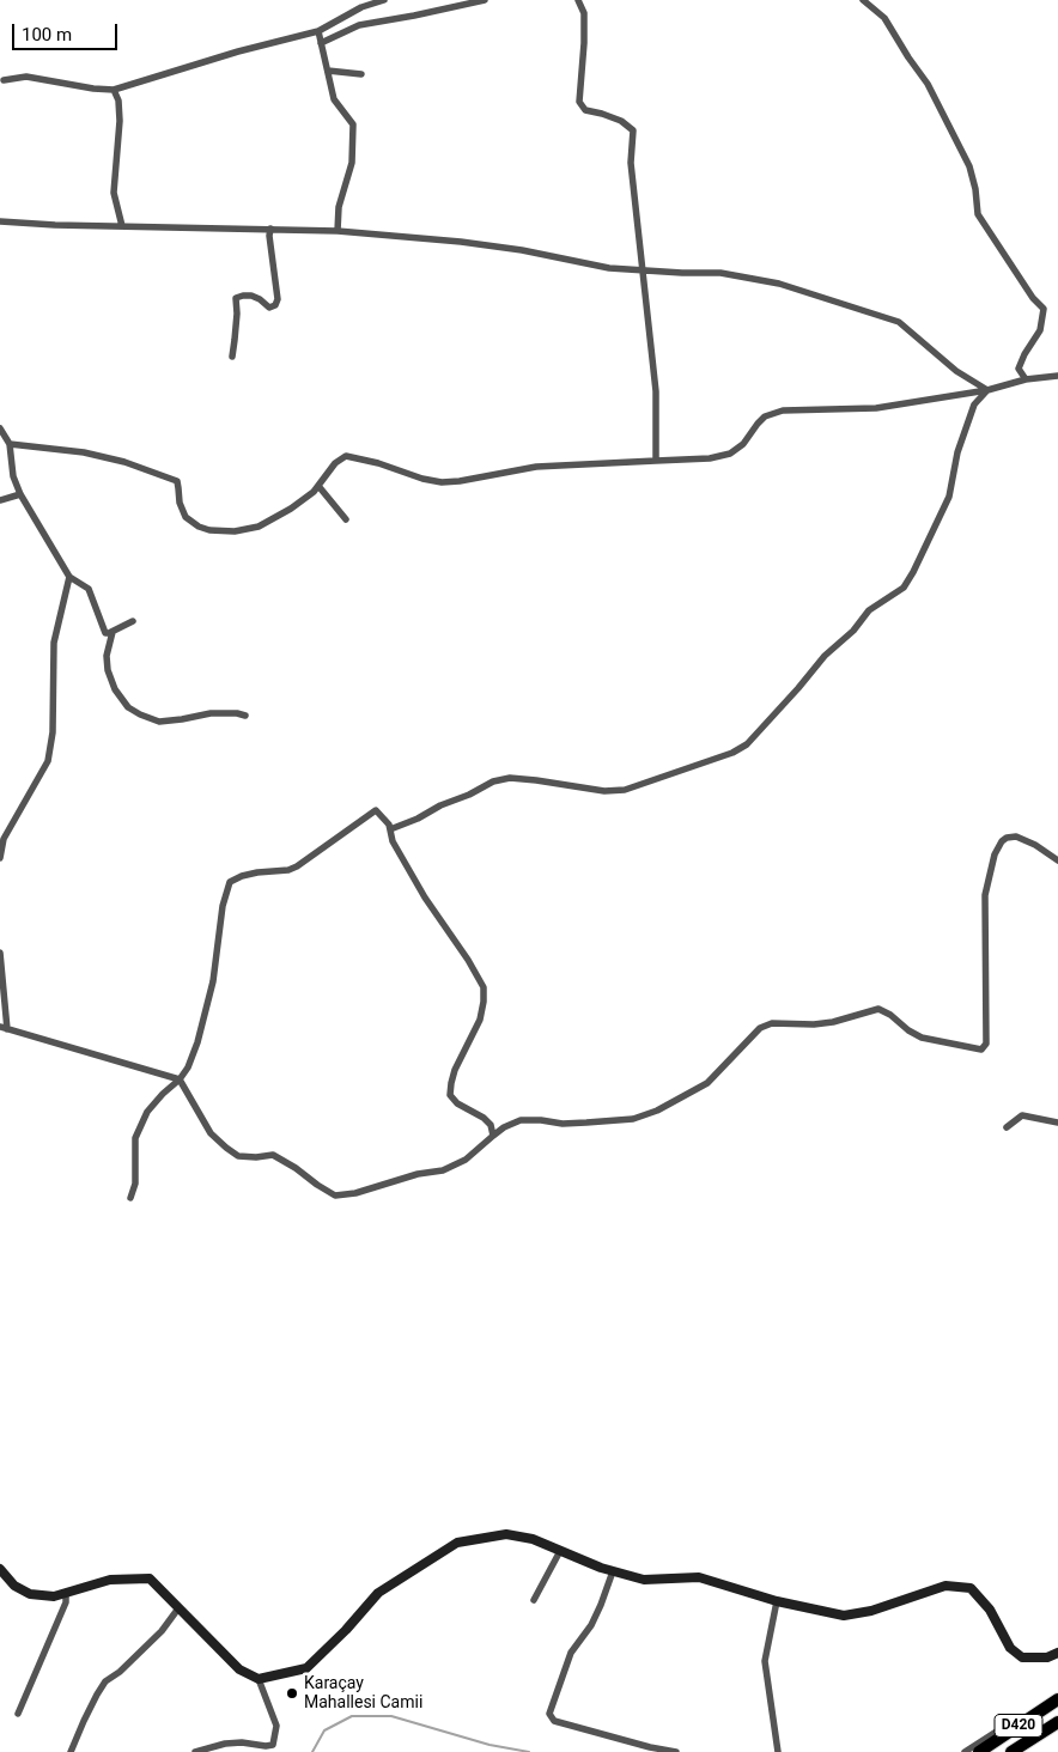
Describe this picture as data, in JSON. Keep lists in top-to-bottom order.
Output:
{
  "streets": {
    "highway": ["D420"]
  },
  "places": ["Karaçay Mahallesi Camii"],
  "scale_bar": "100 m"
}
